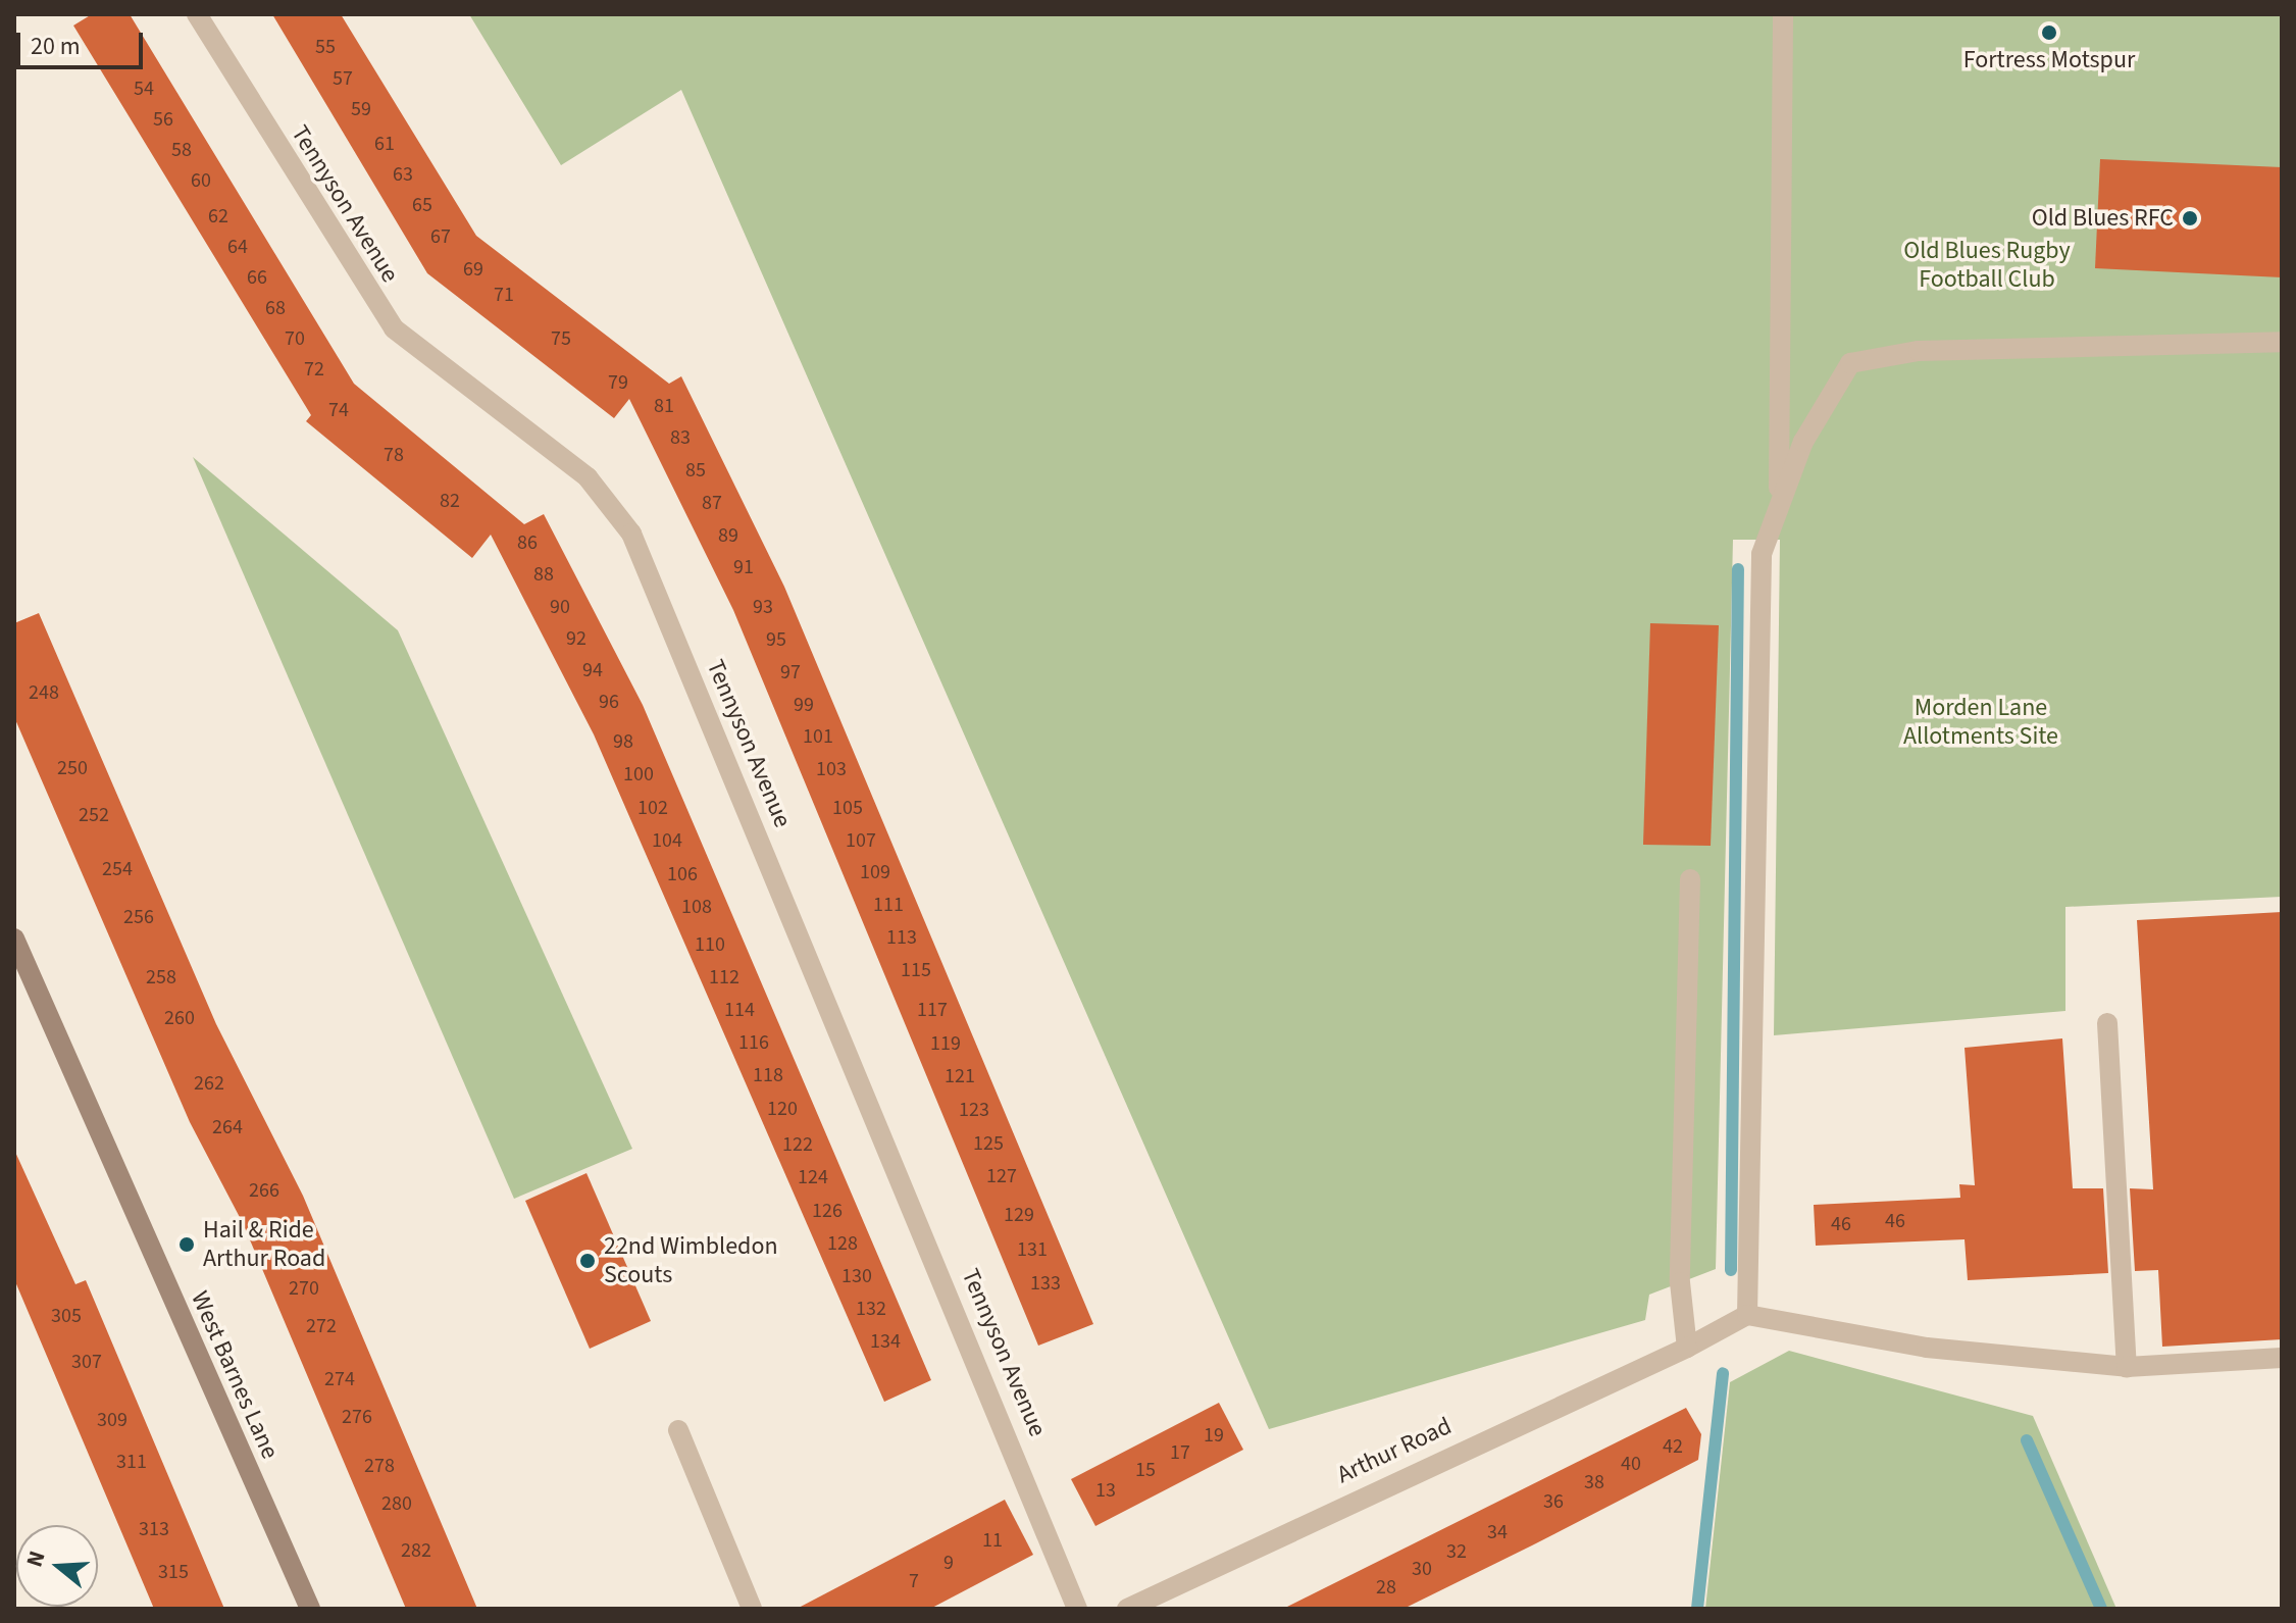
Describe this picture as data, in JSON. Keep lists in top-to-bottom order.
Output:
{
  "streets": {
    "street": ["Tennyson Avenue", "West Barnes Lane", "Arthur Road"]
  },
  "parks": ["Old Blues Rugby Football Club", "Morden Lane Allotments Site"],
  "places": [
    "Fortress Motspur",
    "Old Blues RFC",
    "Hail & Ride Arthur Road",
    "22nd Wimbledon Scouts"
  ],
  "house_numbers": [
    "55",
    "57",
    "54",
    "59",
    "56",
    "61",
    "58",
    "63",
    "60",
    "65",
    "62",
    "67",
    "64",
    "69",
    "66",
    "71",
    "68",
    "70",
    "75",
    "72",
    "79",
    "81",
    "74",
    "83",
    "78",
    "85",
    "82",
    "87",
    "89",
    "86",
    "91",
    "88",
    "90",
    "93",
    "92",
    "95",
    "94",
    "97",
    "248",
    "96",
    "99",
    "101",
    "98",
    "250",
    "103",
    "100",
    "102",
    "105",
    "252",
    "104",
    "107",
    "254",
    "109",
    "106",
    "111",
    "108",
    "256",
    "113",
    "110",
    "115",
    "258",
    "112",
    "114",
    "117",
    "260",
    "116",
    "119",
    "118",
    "121",
    "262",
    "120",
    "123",
    "264",
    "125",
    "122",
    "127",
    "124",
    "266",
    "126",
    "129",
    "46",
    "46",
    "128",
    "131",
    "130",
    "133",
    "270",
    "132",
    "305",
    "272",
    "134",
    "307",
    "274",
    "276",
    "309",
    "19",
    "42",
    "17",
    "311",
    "40",
    "278",
    "15",
    "38",
    "13",
    "36",
    "280",
    "313",
    "34",
    "11",
    "282",
    "32",
    "9",
    "30",
    "315",
    "7",
    "28"
  ],
  "scale_bar": "20 m",
  "north": "left"
}
